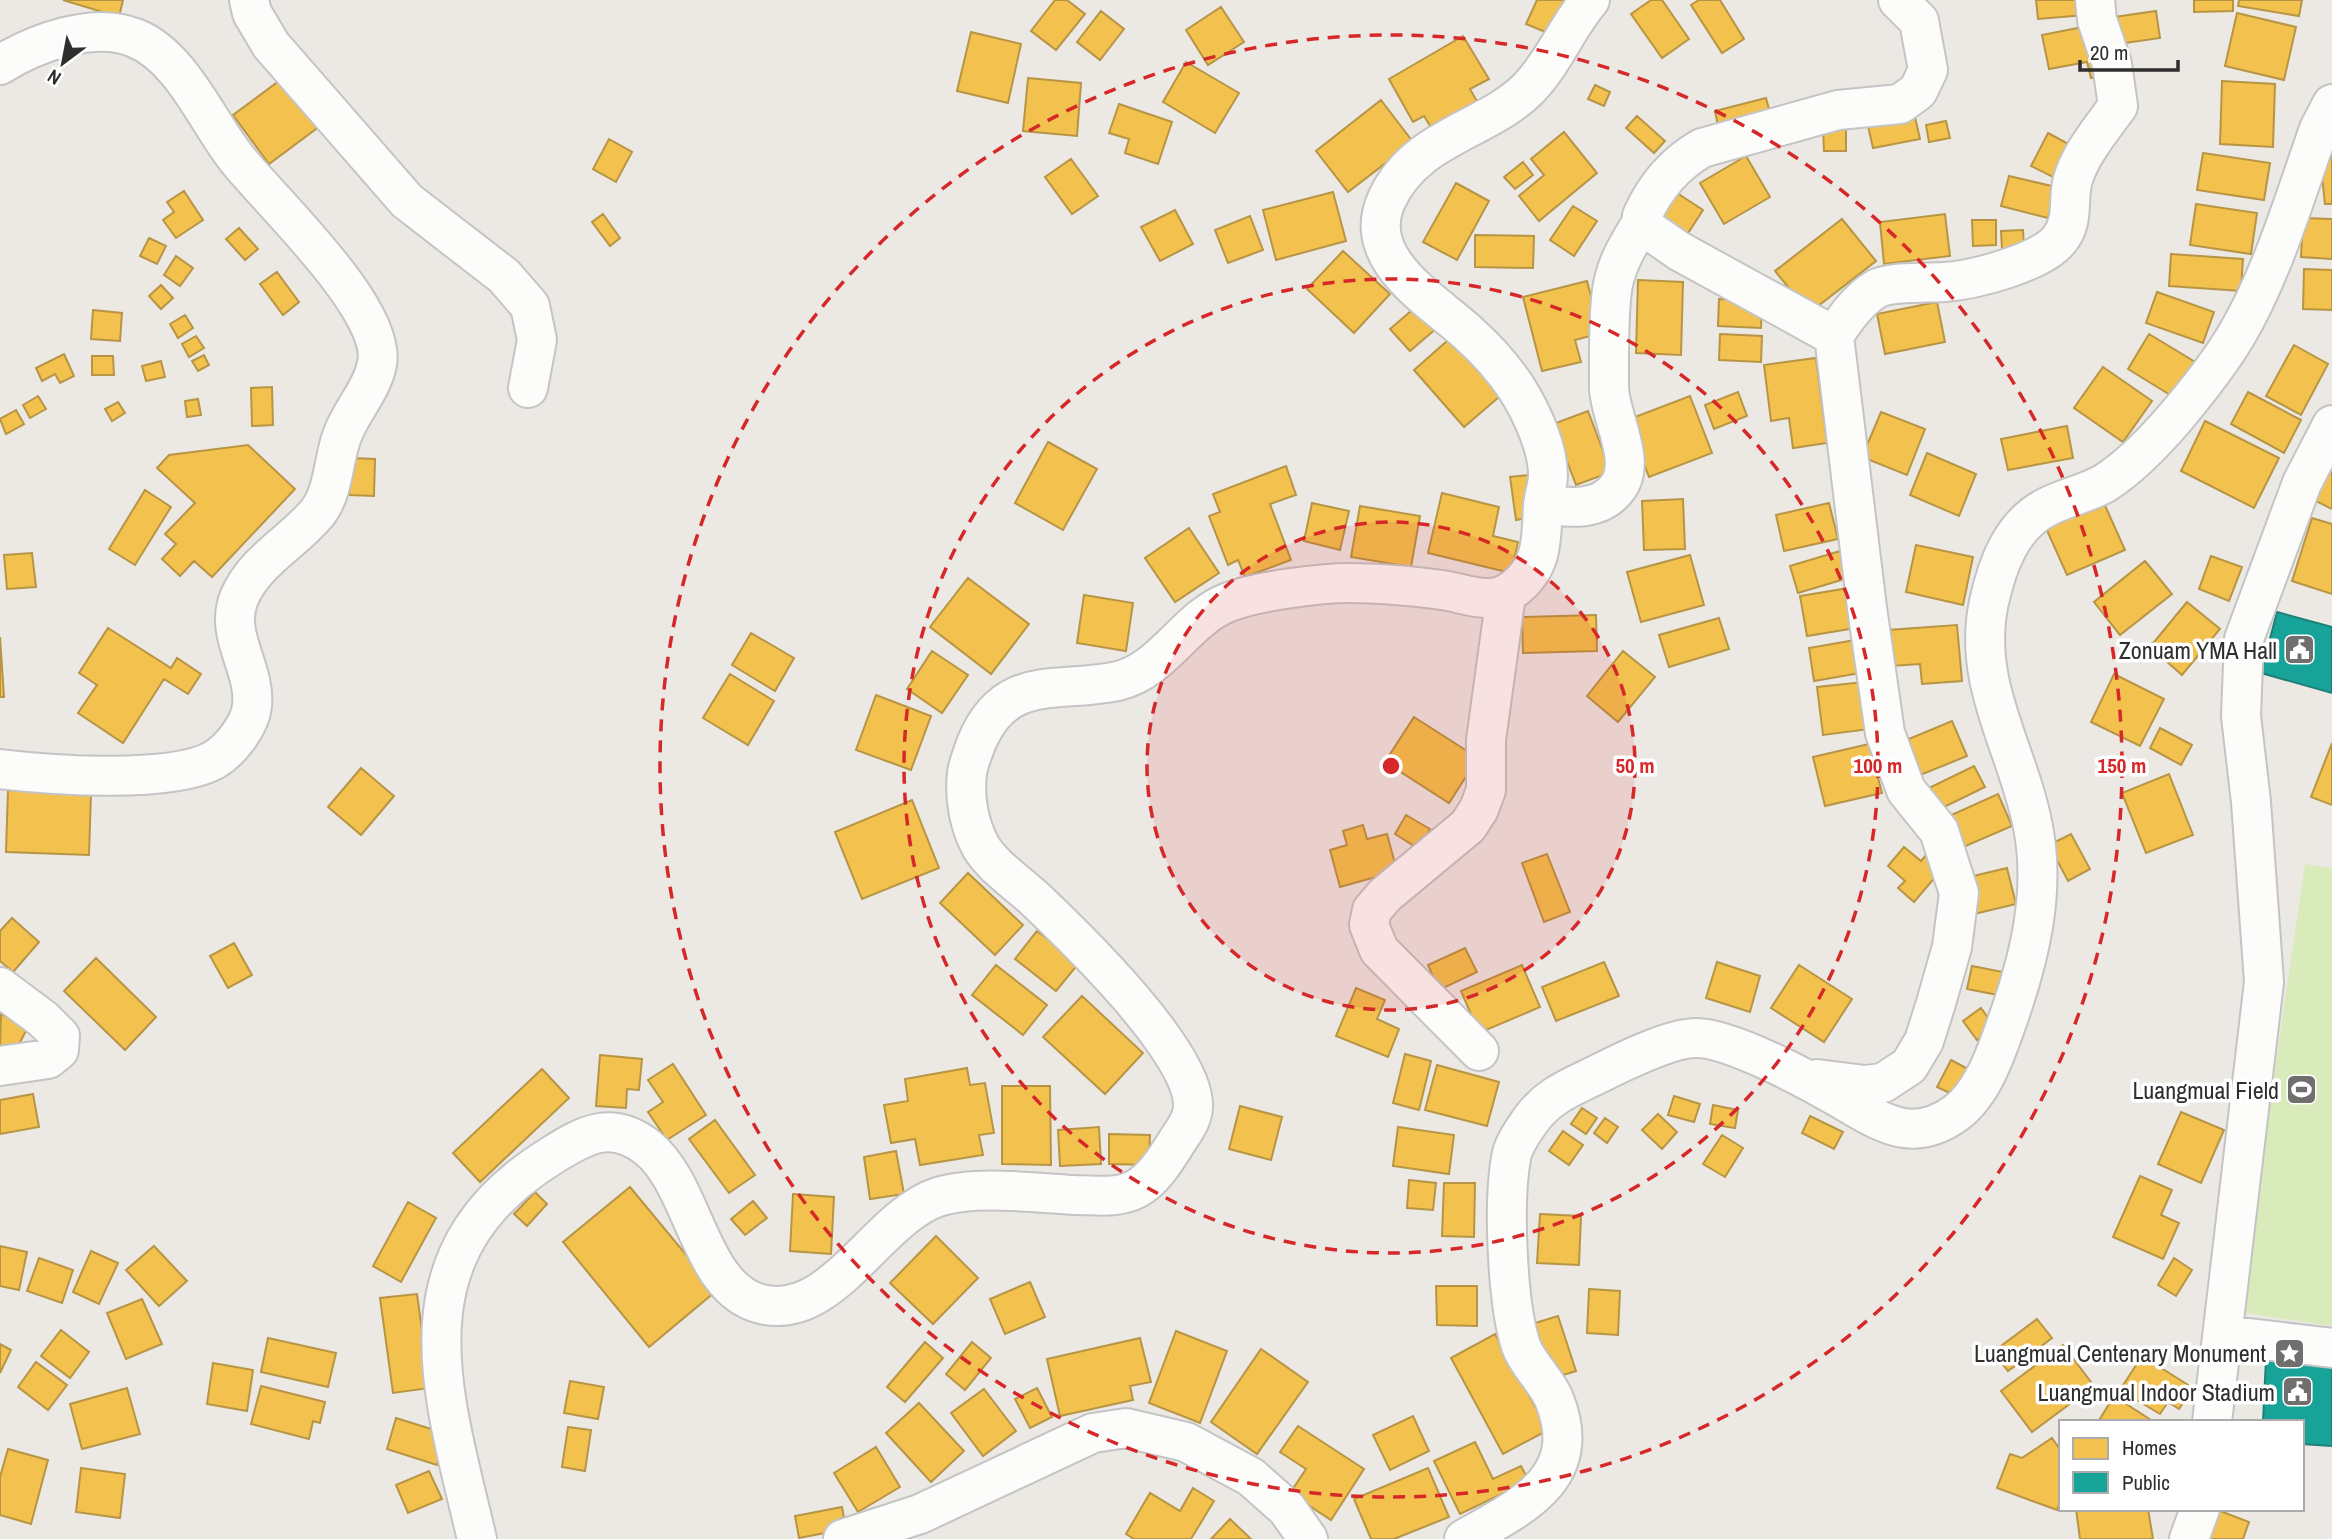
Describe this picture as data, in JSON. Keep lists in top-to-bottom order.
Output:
{
  "places": {
    "public building": ["Zonuam YMA Hall", "Luangmual Indoor Stadium"],
    "sports": ["Luangmual Field"],
    "place": ["Luangmual Centenary Monument"]
  },
  "legend": ["Homes", "Public"],
  "scale_bar": "20 m",
  "north": "bottom left",
  "rings": ["50 m", "100 m", "150 m"]
}
